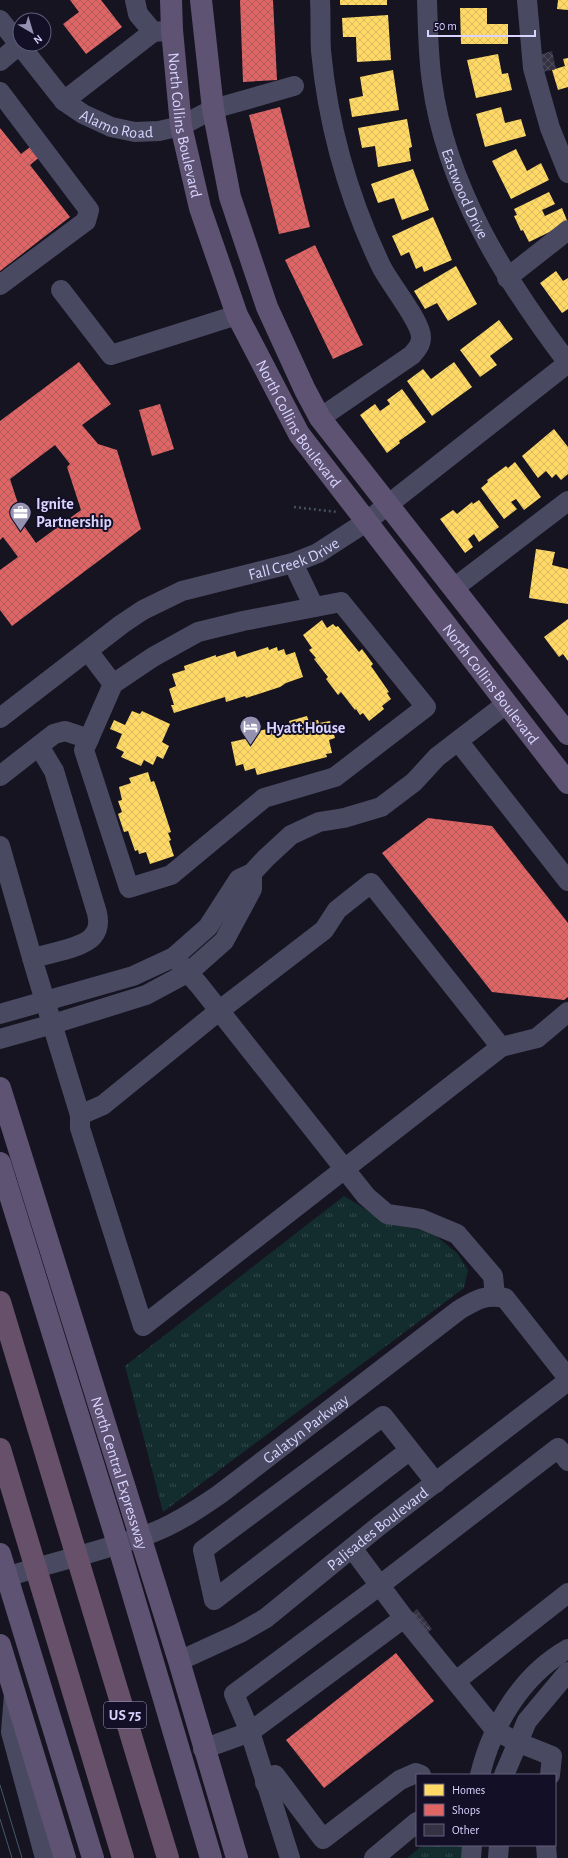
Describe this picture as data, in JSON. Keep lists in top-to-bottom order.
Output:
{
  "streets": {
    "highway": ["US 75"],
    "main road": ["North Collins Boulevard", "North Central Expressway"],
    "street": [
      "Alamo Road",
      "Eastwood Drive",
      "Fall Creek Drive",
      "Galatyn Parkway",
      "Palisades Boulevard"
    ]
  },
  "crossings": [
    ["Alamo Road", "North Collins Boulevard"],
    ["North Collins Boulevard", "Fall Creek Drive"],
    ["Eastwood Drive", "Fall Creek Drive"],
    ["North Central Expressway", "Palisades Boulevard"]
  ],
  "places": {
    "office": ["Ignite Partnership"],
    "hotel": ["Hyatt House"]
  },
  "legend": ["Homes", "Shops", "Other"],
  "scale_bar": "50 m",
  "north": "bottom right"
}
